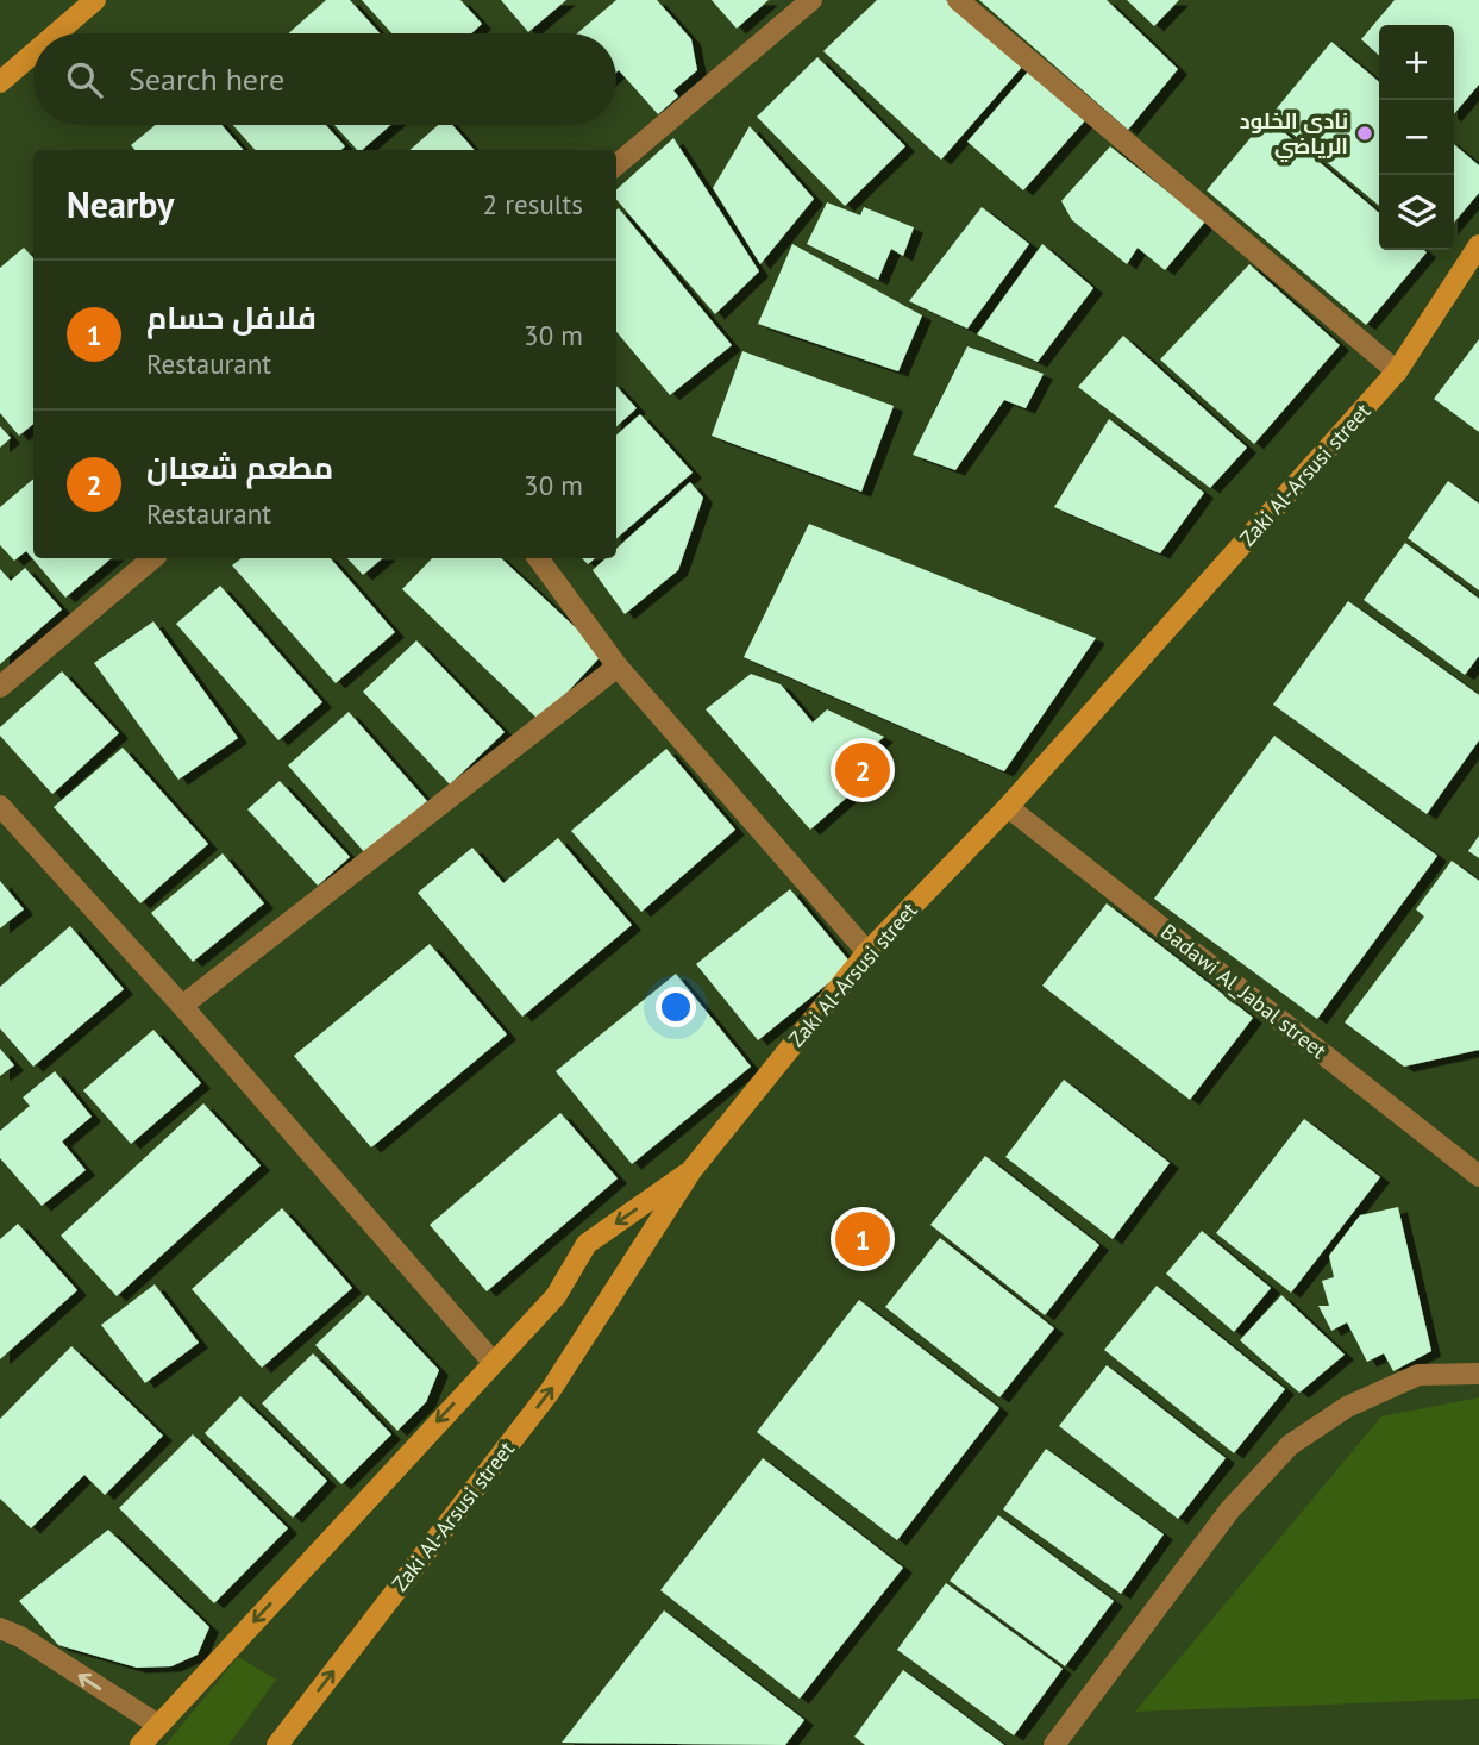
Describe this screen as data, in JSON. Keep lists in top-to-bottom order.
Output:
{
  "streets": {
    "street": ["Zaki Al-Arsusi street", "Badawi Al_Jabal street"]
  },
  "crossings": [
    ["Zaki Al-Arsusi street", "Badawi Al_Jabal street"]
  ],
  "places": ["نادي الخلود الرياضي"],
  "page": {
    "map_buttons": ["+", "−"],
    "search": "Search here",
    "heading": ["Nearby", "2 results"],
    "list": [
      {
        "mark": "1",
        "name": "فلافل حسام",
        "note": "Restaurant",
        "value": "30 m"
      },
      {
        "mark": "2",
        "name": "مطعم شعبان",
        "note": "Restaurant",
        "value": "30 m"
      }
    ],
    "pins": ["2", "1"]
  }
}
